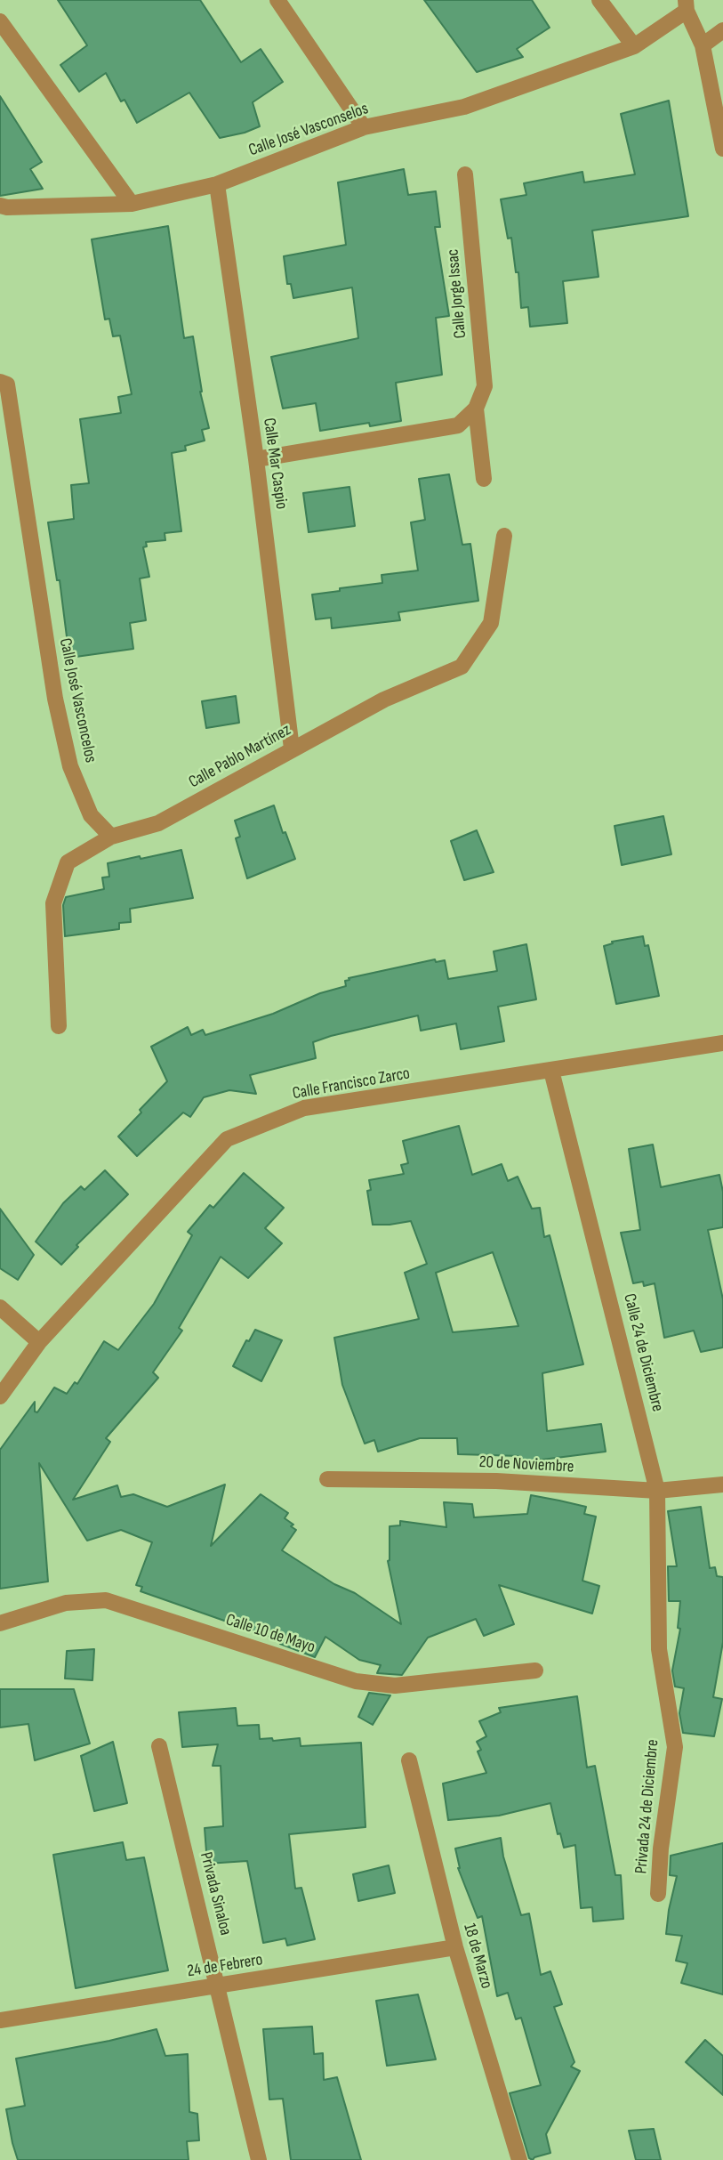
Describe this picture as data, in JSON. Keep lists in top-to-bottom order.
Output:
{
  "streets": {
    "street": [
      "Calle José Vasconselos",
      "Calle Jorge Issac",
      "Calle Mar Caspio",
      "Calle José Vasconcelos",
      "Calle Pablo Martínez",
      "Calle Francisco Zarco",
      "Calle 24 de Diciembre",
      "20 de Noviembre",
      "Calle 10 de Mayo",
      "Privada 24 de Diciembre",
      "Privada Sinaloa",
      "18 de Marzo",
      "24 de Febrero"
    ]
  },
  "crossings": [
    ["Calle José Vasconselos", "Calle Mar Caspio"],
    ["Calle Mar Caspio", "Calle Pablo Martínez"],
    ["Calle José Vasconcelos", "Calle Pablo Martínez"],
    ["Calle Francisco Zarco", "Calle 24 de Diciembre"],
    ["Calle 24 de Diciembre", "20 de Noviembre"],
    ["Calle 24 de Diciembre", "Privada 24 de Diciembre"],
    ["Privada Sinaloa", "24 de Febrero"],
    ["18 de Marzo", "24 de Febrero"]
  ]
}
